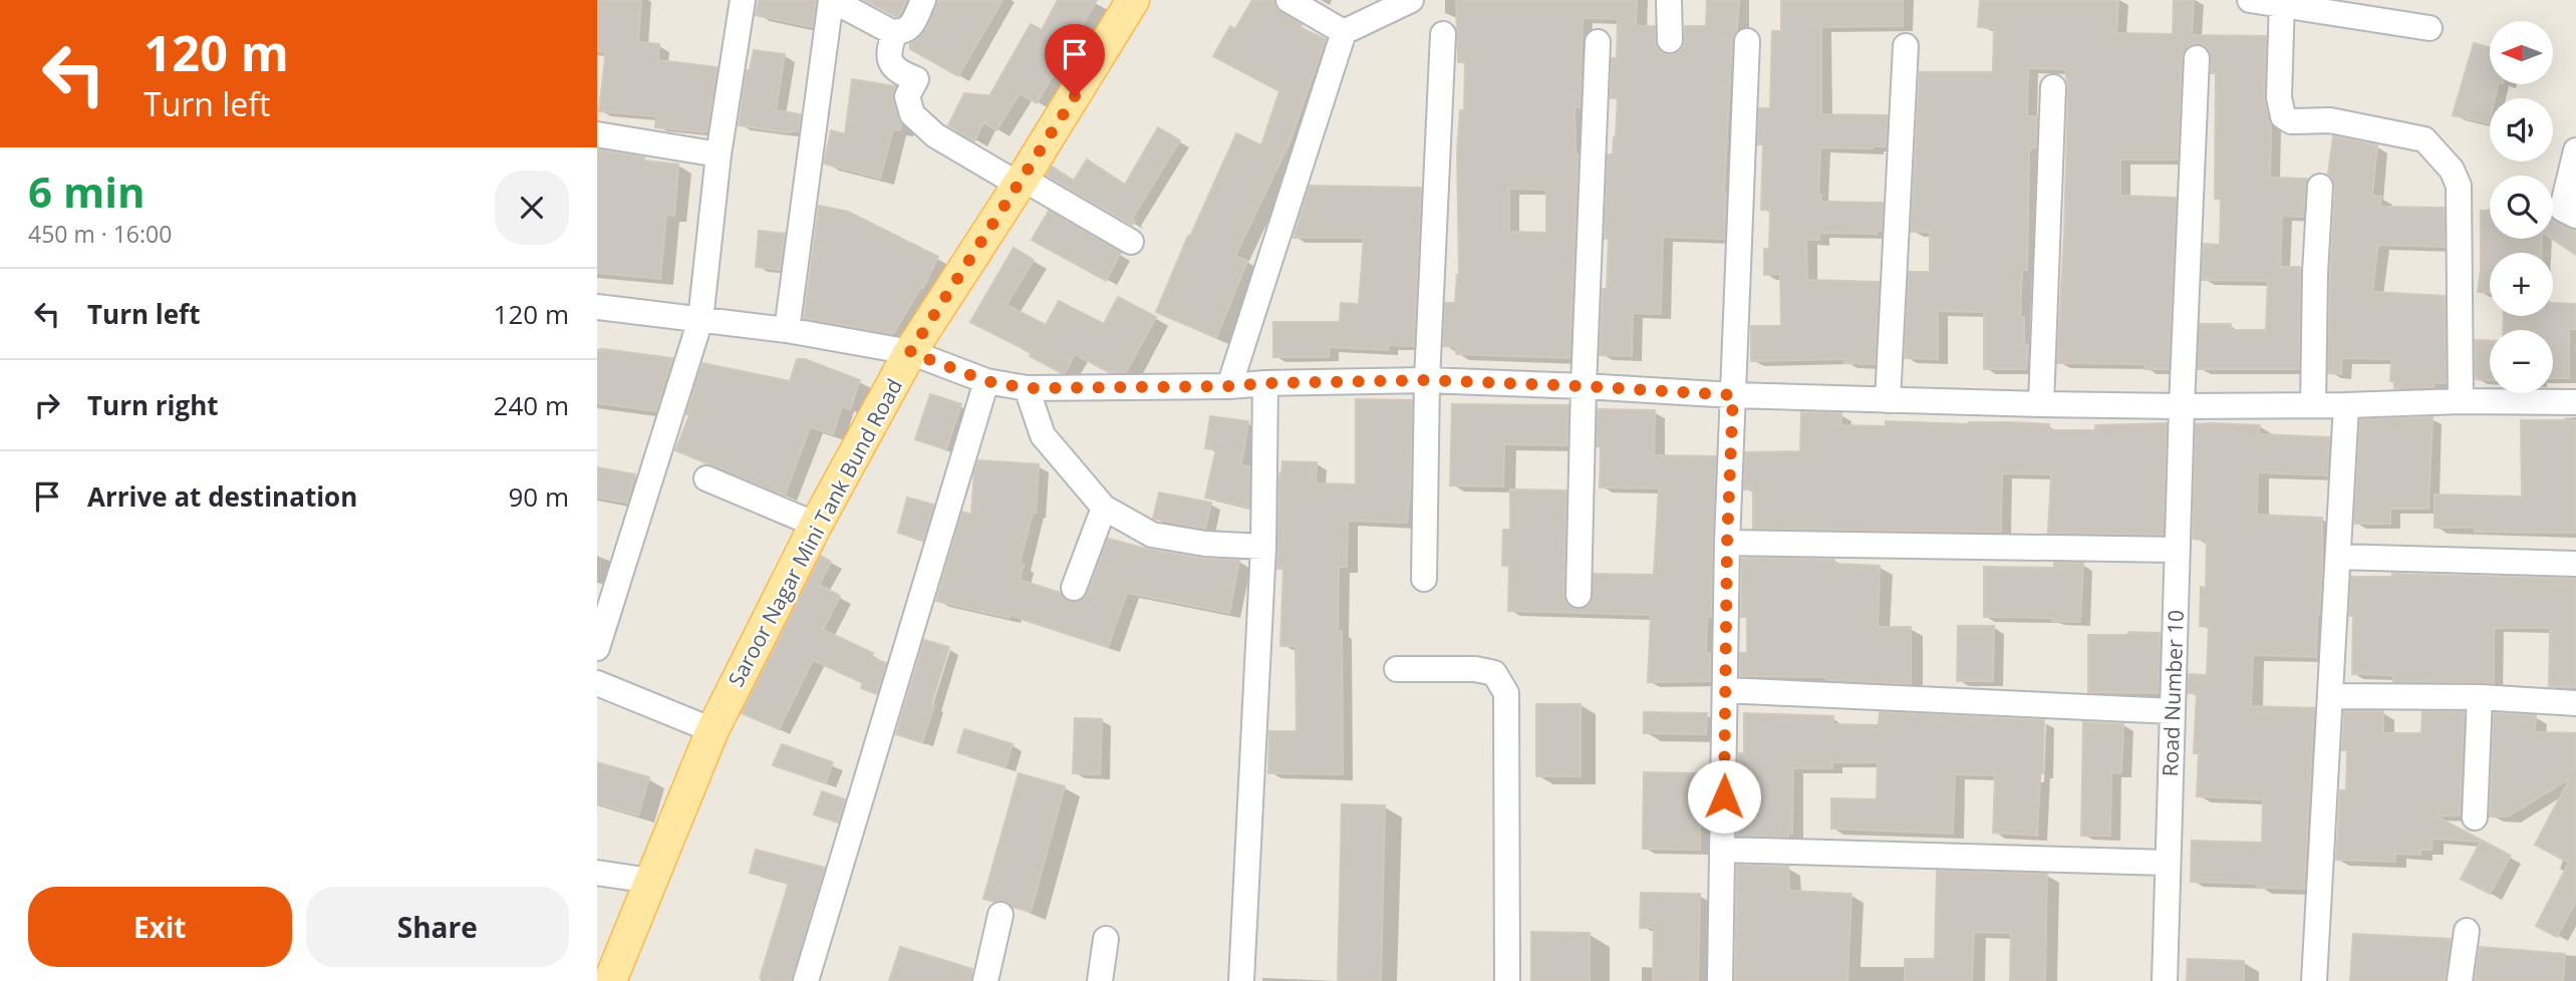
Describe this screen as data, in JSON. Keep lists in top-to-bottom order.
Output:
{
  "streets": {
    "main road": ["Saroor Nagar Mini Tank Bund Road"],
    "street": ["Road Number 10"]
  },
  "north": "left",
  "page": {
    "turn": ["120 m", "Turn left"],
    "map_buttons": ["+", "−"],
    "heading": ["6 min", "450 m · 16:00"],
    "list": [
      {
        "name": "Turn left",
        "value": "120 m"
      },
      {
        "name": "Turn right",
        "value": "240 m"
      },
      {
        "name": "Arrive at destination",
        "value": "90 m"
      }
    ],
    "buttons": ["Exit", "Share"]
  }
}
